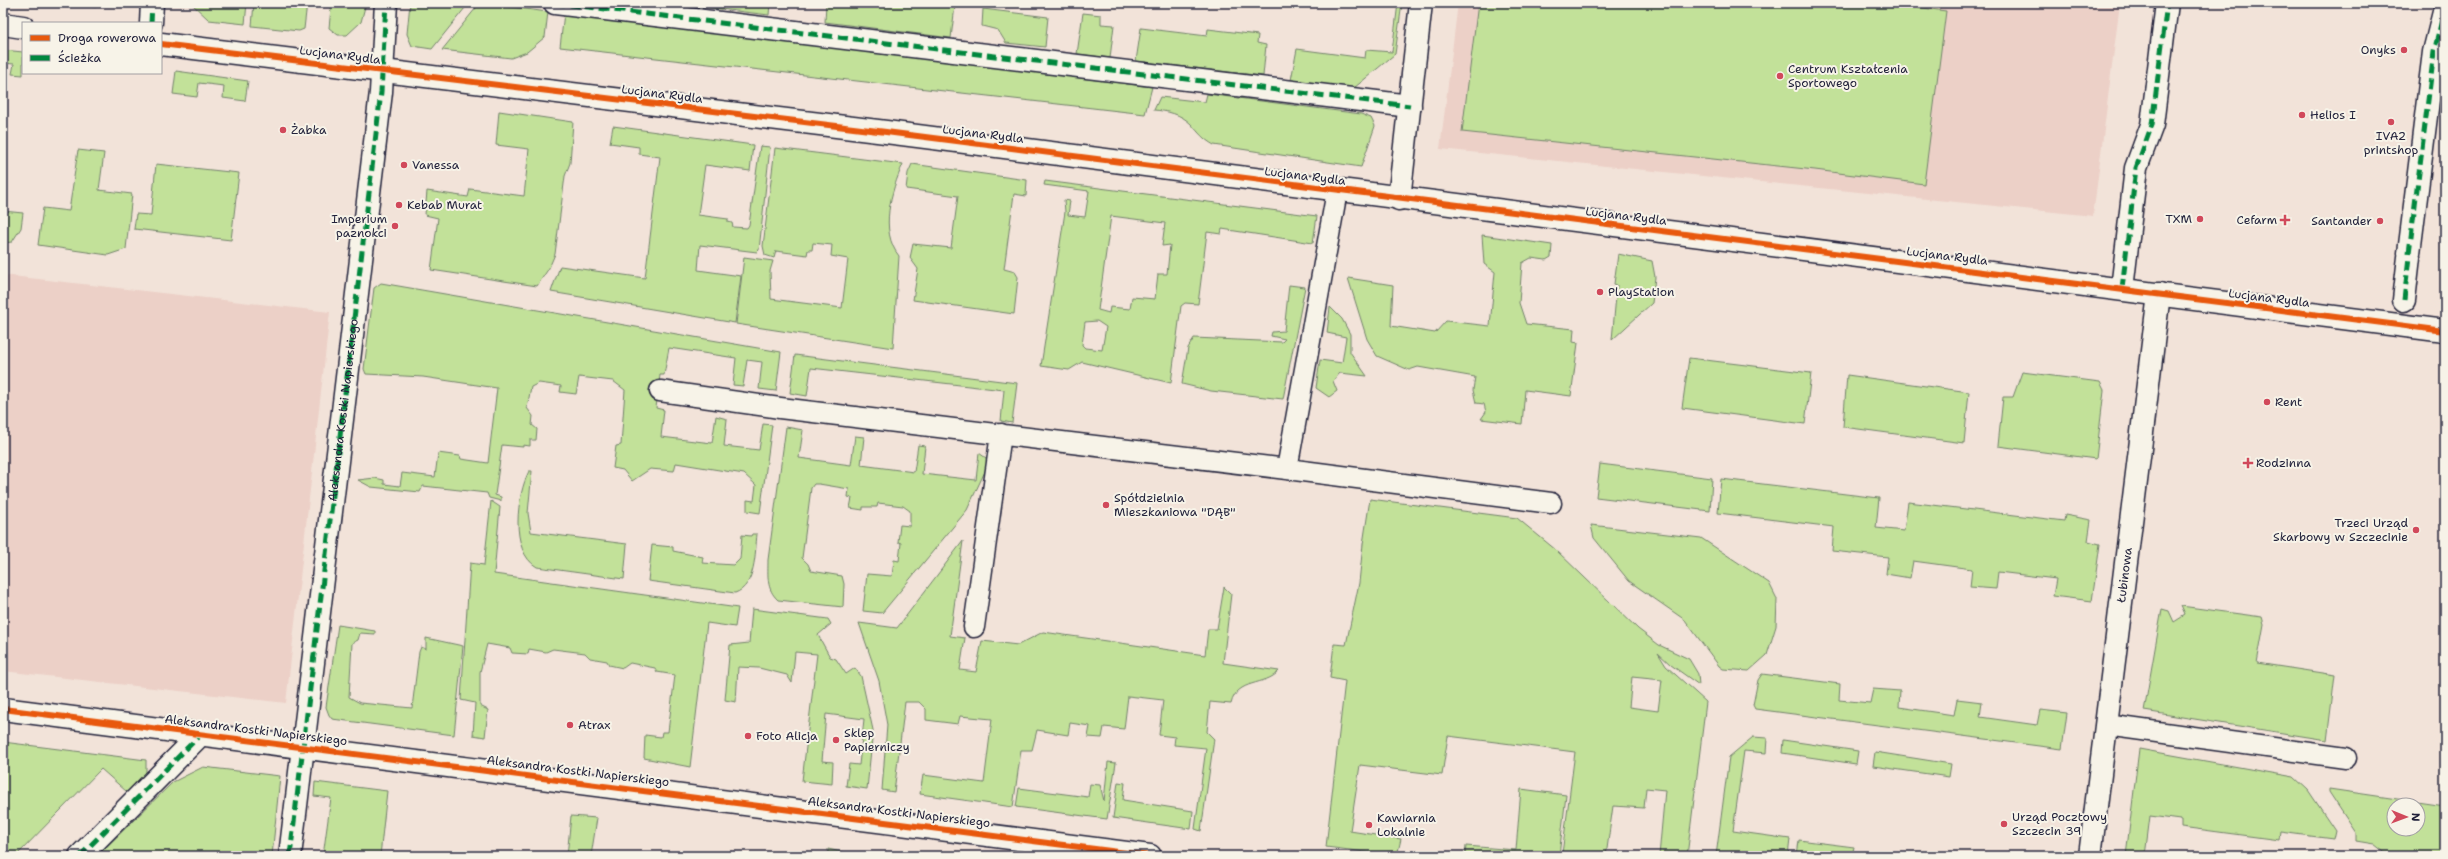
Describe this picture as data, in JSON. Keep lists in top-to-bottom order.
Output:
{
  "streets": {
    "street": ["Lucjana Rydla", "Aleksandra Kostki Napierskiego", "Łubinowa"]
  },
  "crossings": [
    ["Lucjana Rydla", "Aleksandra Kostki Napierskiego"],
    ["Lucjana Rydla", "Łubinowa"]
  ],
  "places": {
    "other": [
      "Onyks",
      "Centrum Kształcenia Sportowego",
      "Helios I",
      "IVA2 printshop",
      "Żabka",
      "Vanessa",
      "Kebab Murat",
      "TXM",
      "Santander",
      "Imperium paznokci",
      "PlayStation",
      "Rent",
      "Spółdzielnia Mieszkaniowa \"DĄB\"",
      "Trzeci Urząd Skarbowy w Szczecinie",
      "Atrax",
      "Foto Alicja",
      "Sklep Papierniczy",
      "Urząd Pocztowy Szczecin 39",
      "Kawiarnia Lokalnie"
    ],
    "health": ["Cefarm", "Rodzinna"]
  },
  "legend": ["Droga rowerowa", "Ścieżka"],
  "north": "right"
}
